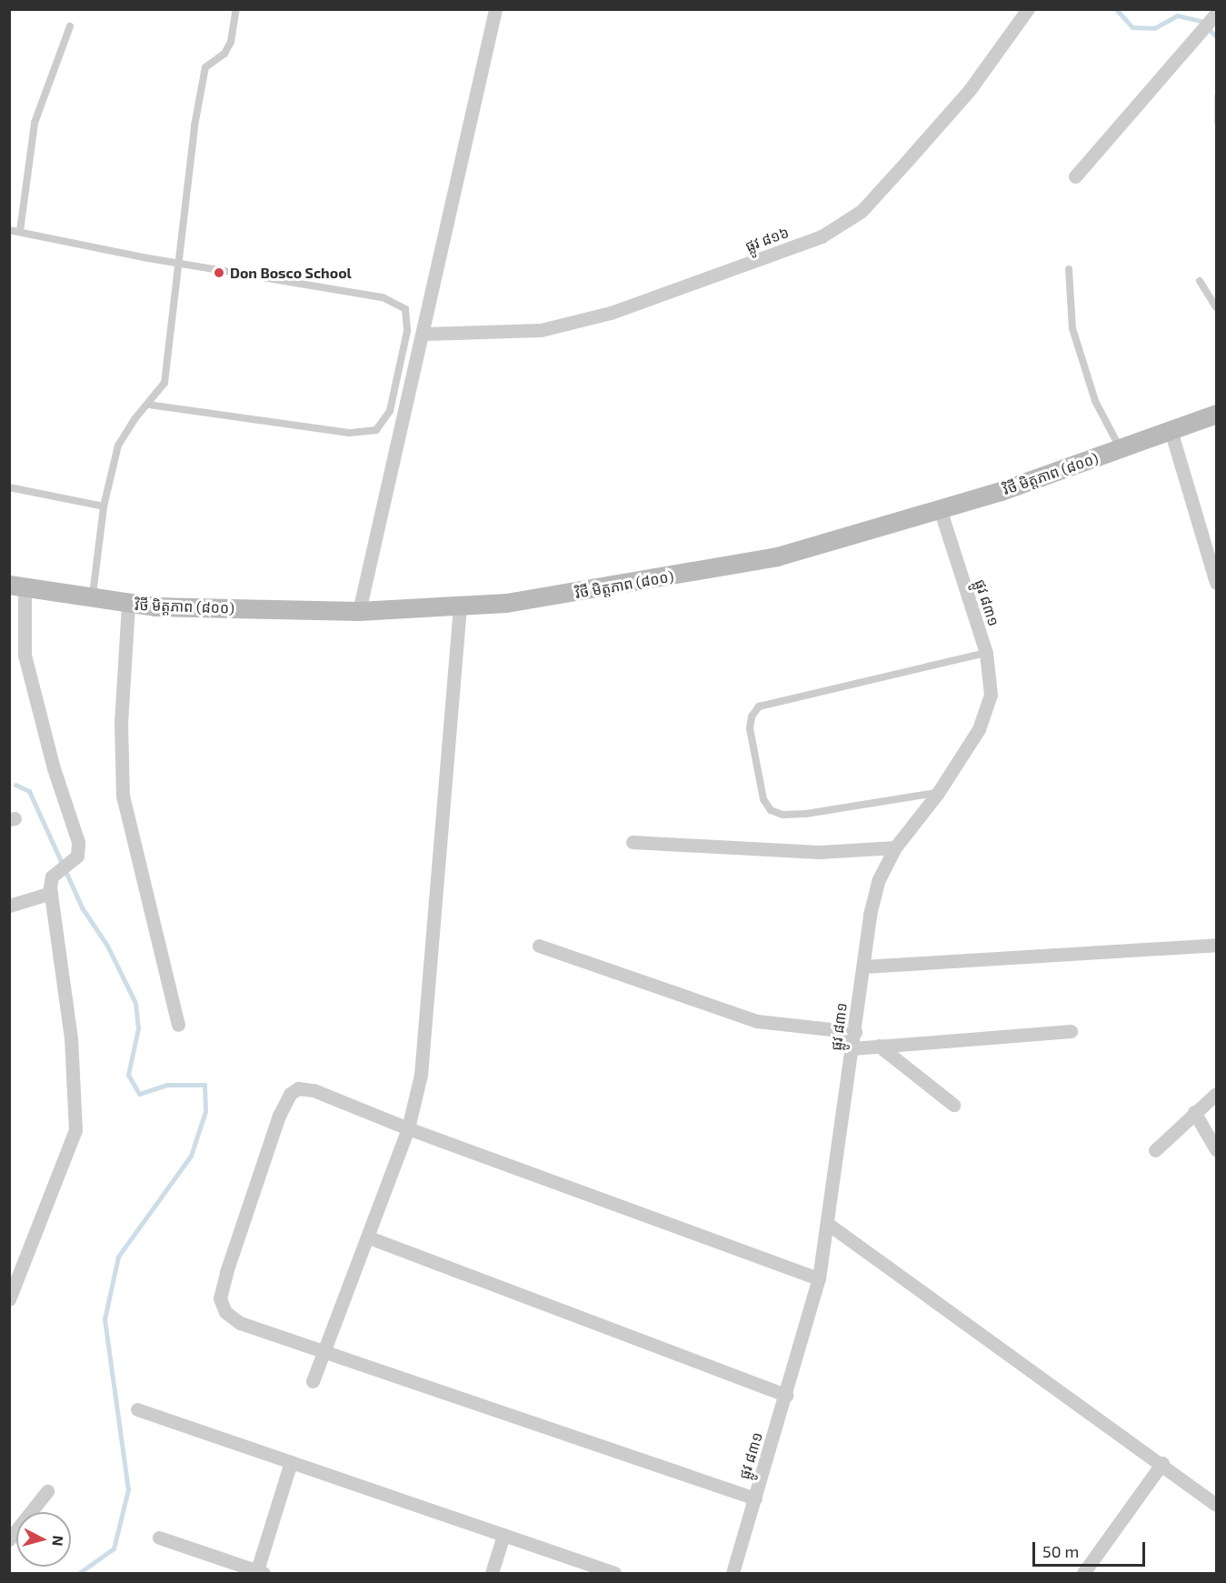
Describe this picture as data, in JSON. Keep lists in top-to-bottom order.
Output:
{
  "streets": {
    "main road": ["វិថី មិត្តភាព (៨០០)"],
    "street": ["ផ្លូវ ៨១៦", "ផ្លូវ ៨៣១"]
  },
  "crossings": [
    ["វិថី មិត្តភាព (៨០០)", "ផ្លូវ ៨៣១"]
  ],
  "places": ["Don Bosco School"],
  "scale_bar": "50 m",
  "north": "right"
}
